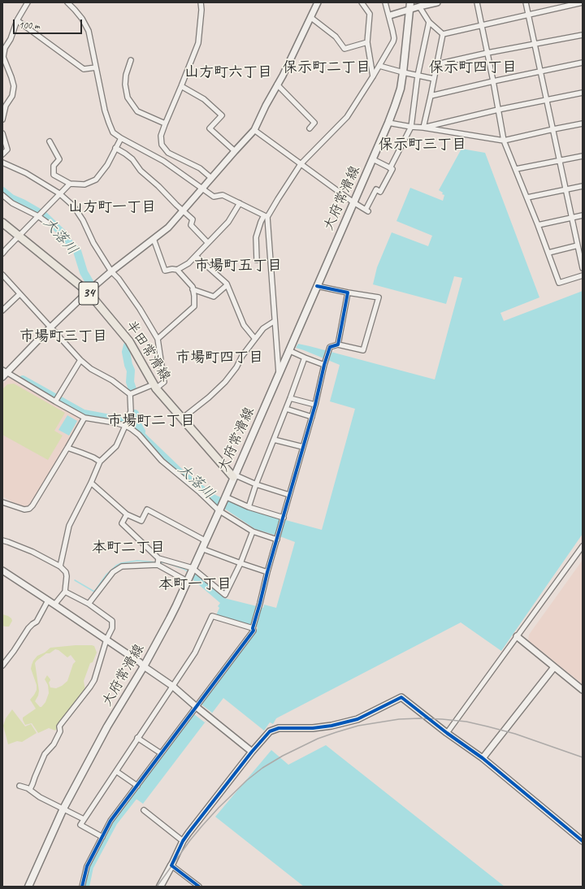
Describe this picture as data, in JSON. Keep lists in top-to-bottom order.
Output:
{
  "streets": {
    "main road": ["大府常滑線", "34", "半田常滑線"]
  },
  "crossings": [
    ["大府常滑線", "半田常滑線"]
  ],
  "districts": [
    "保示町二丁目",
    "保示町四丁目",
    "山方町六丁目",
    "保示町三丁目",
    "山方町一丁目",
    "市場町五丁目",
    "市場町三丁目",
    "市場町四丁目",
    "市場町二丁目",
    "本町二丁目",
    "本町一丁目"
  ],
  "water": ["大落川"],
  "scale_bar": "100 m"
}
